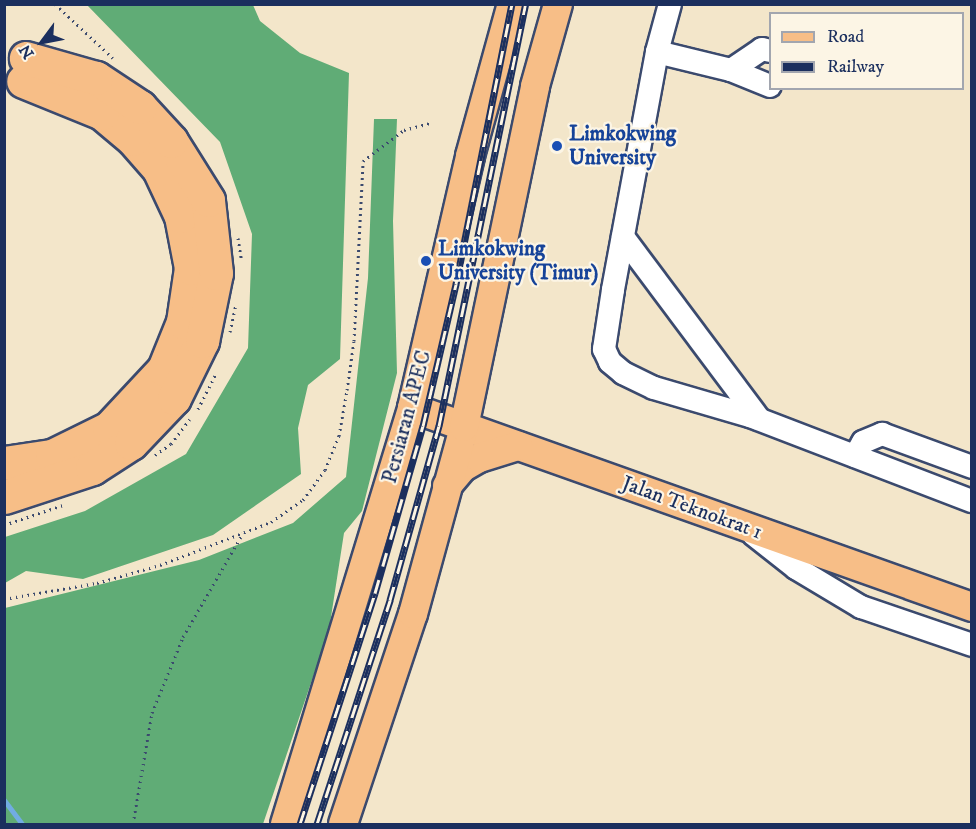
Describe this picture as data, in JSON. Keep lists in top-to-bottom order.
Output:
{
  "streets": {
    "main road": ["Persiaran APEC", "Jalan Teknokrat 1"]
  },
  "crossings": [
    ["Persiaran APEC", "Jalan Teknokrat 1"]
  ],
  "places": ["Limkokwing University", "Limkokwing University (Timur)"],
  "legend": ["Road", "Railway"],
  "north": "bottom left"
}
